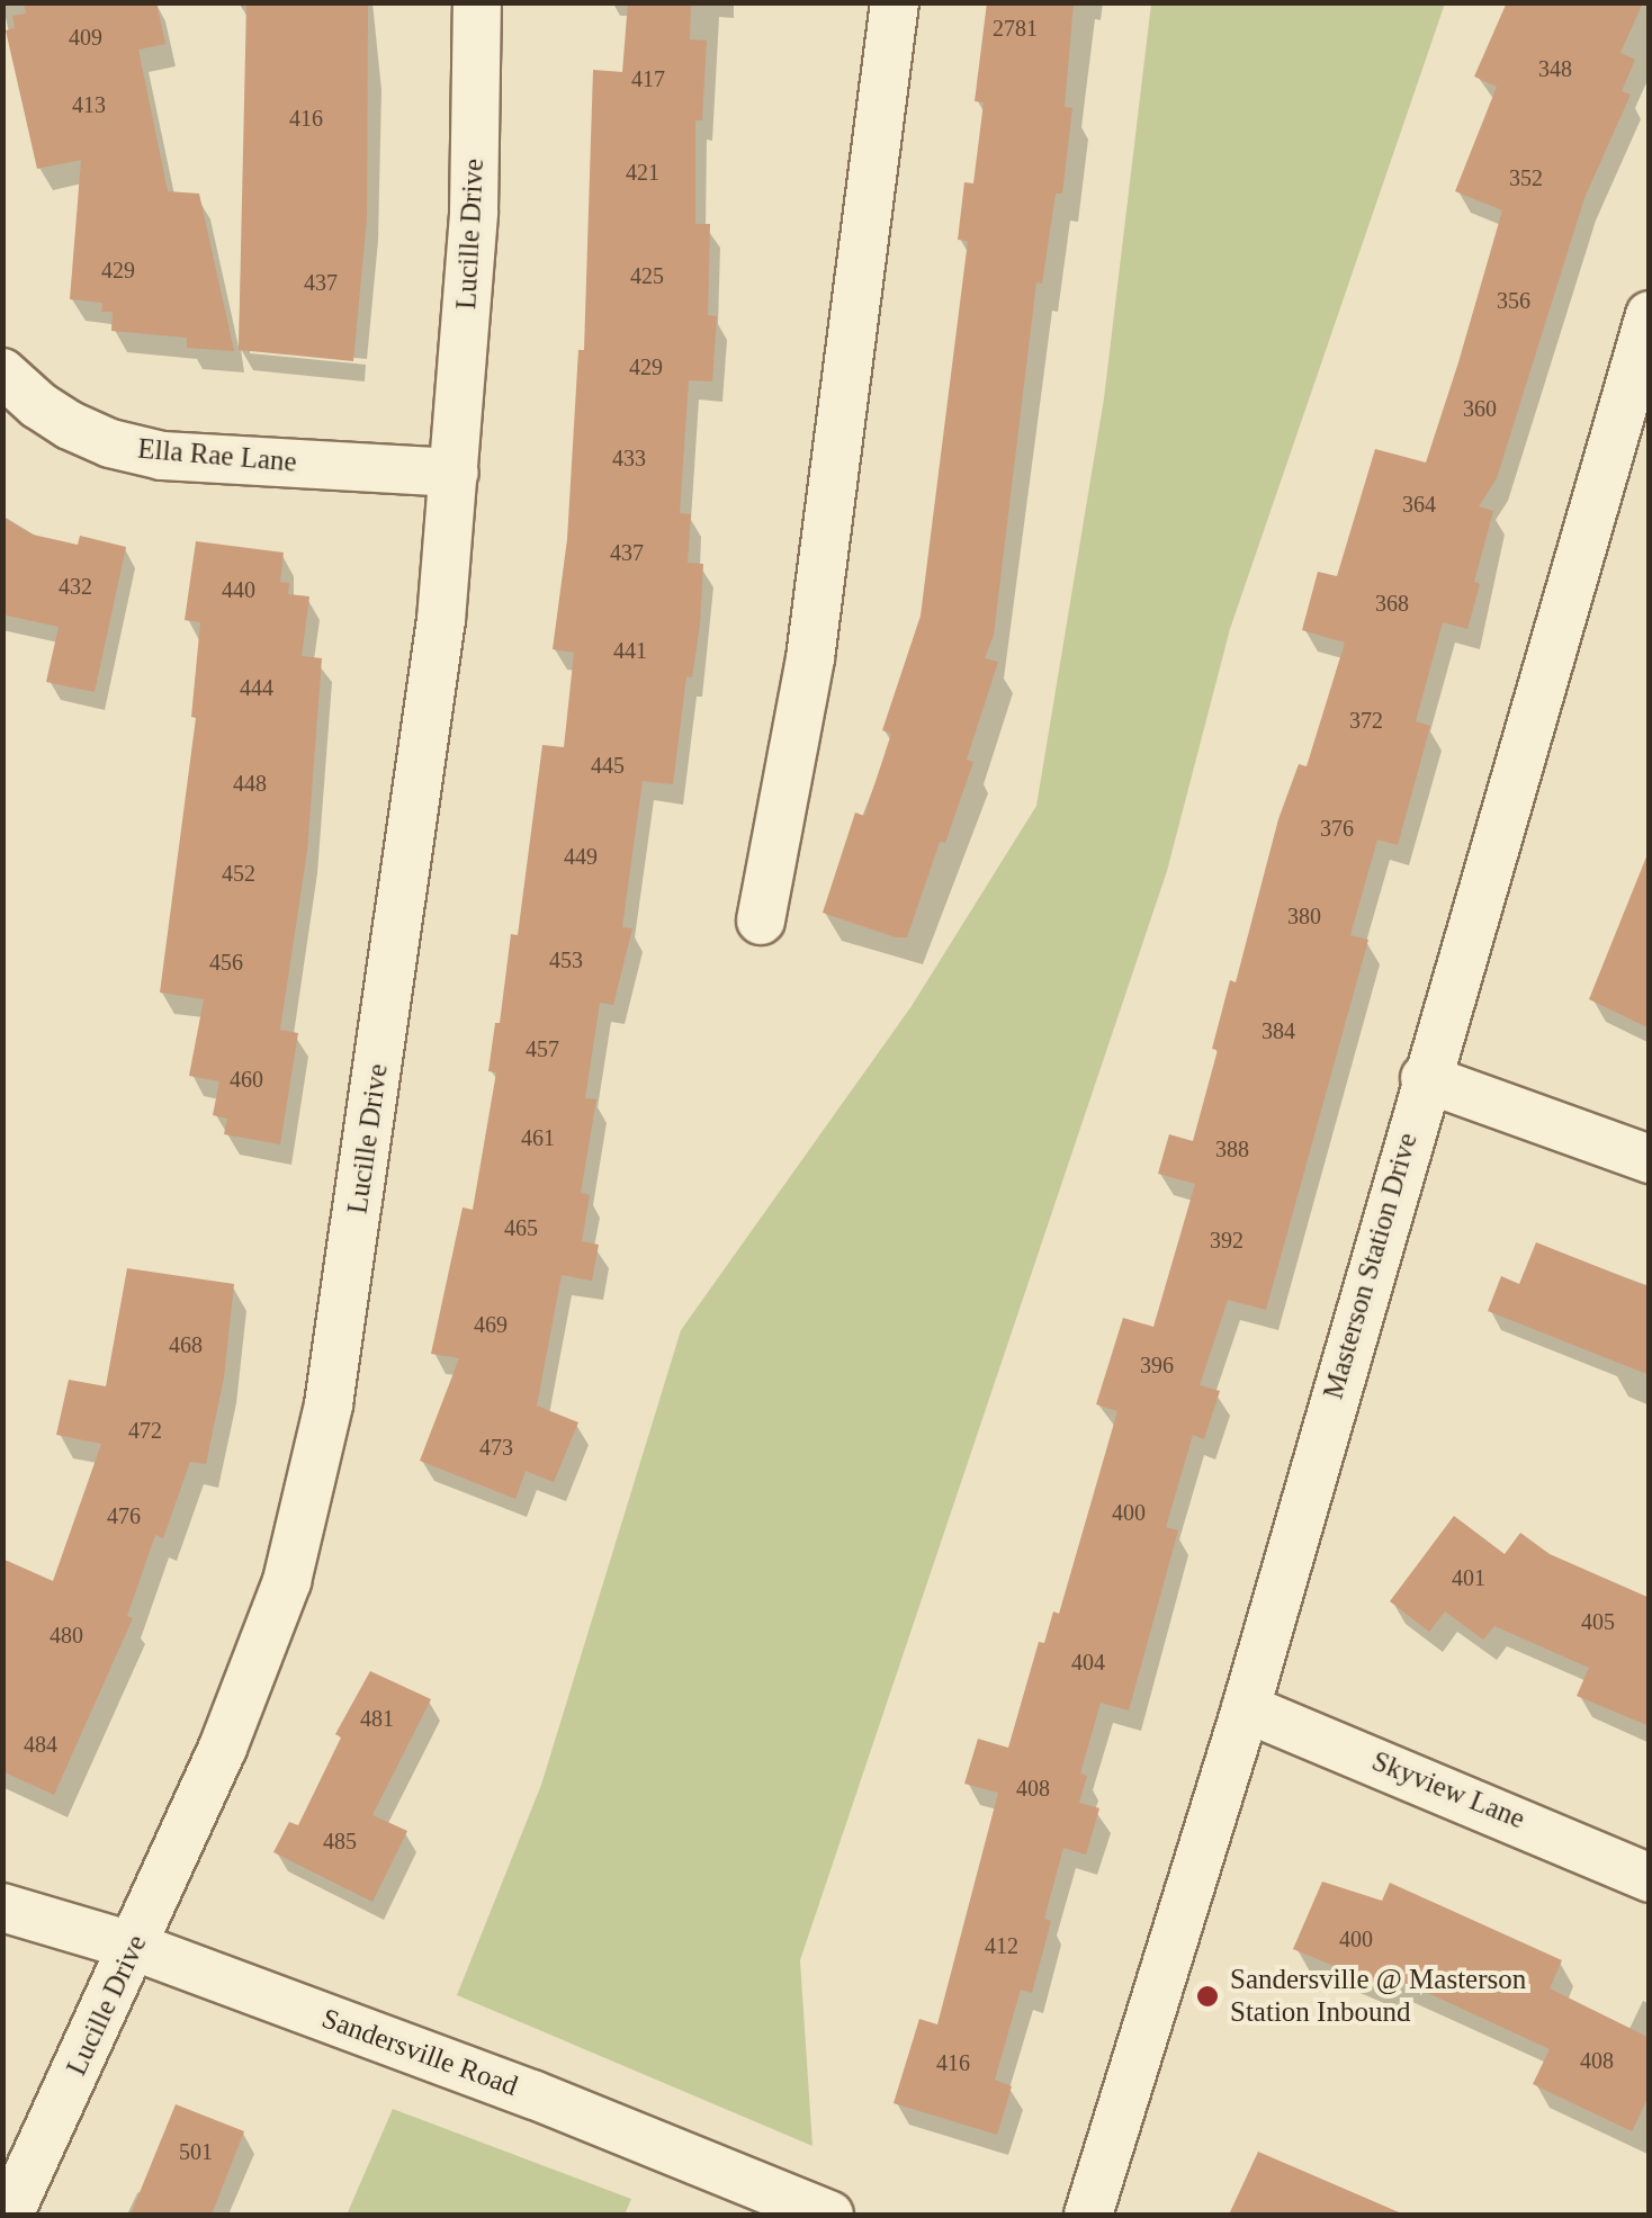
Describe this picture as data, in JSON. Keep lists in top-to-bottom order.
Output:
{
  "streets": {
    "street": [
      "Lucille Drive",
      "Ella Rae Lane",
      "Masterson Station Drive",
      "Skyview Lane",
      "Sandersville Road"
    ]
  },
  "crossings": [
    ["Lucille Drive", "Ella Rae Lane"],
    ["Lucille Drive", "Sandersville Road"],
    ["Masterson Station Drive", "Skyview Lane"]
  ],
  "places": ["Sandersville @ Masterson Station Inbound"],
  "house_numbers": [
    "2781",
    "409",
    "348",
    "417",
    "413",
    "416",
    "421",
    "352",
    "429",
    "425",
    "437",
    "356",
    "429",
    "360",
    "433",
    "364",
    "437",
    "432",
    "440",
    "368",
    "441",
    "444",
    "372",
    "445",
    "448",
    "376",
    "449",
    "452",
    "380",
    "453",
    "456",
    "384",
    "457",
    "460",
    "461",
    "388",
    "465",
    "392",
    "469",
    "468",
    "396",
    "472",
    "473",
    "400",
    "476",
    "401",
    "405",
    "480",
    "404",
    "481",
    "484",
    "408",
    "485",
    "400",
    "412",
    "408",
    "416",
    "501"
  ]
}
